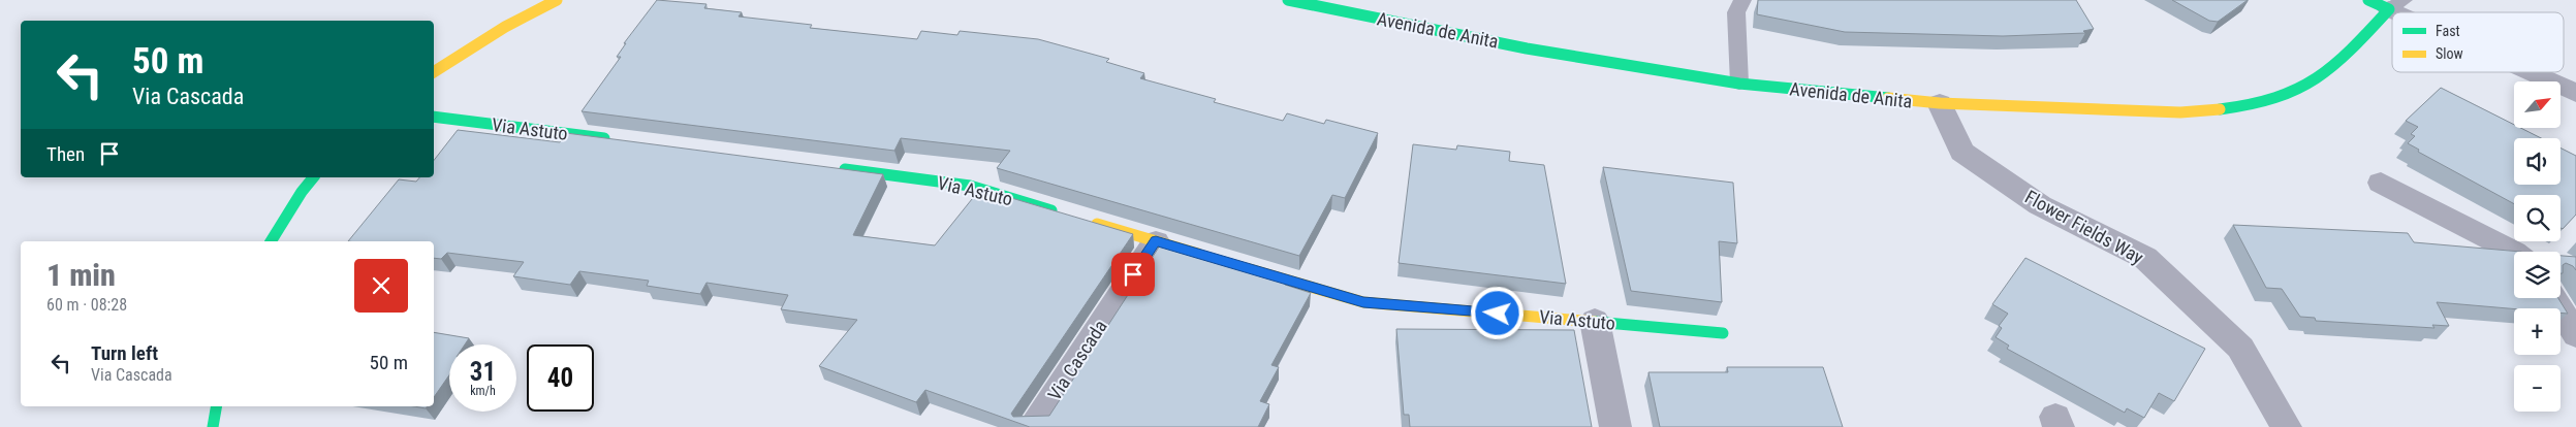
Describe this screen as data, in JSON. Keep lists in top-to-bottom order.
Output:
{
  "streets": {
    "street": [
      "Avenida de Anita",
      "Via Astuto",
      "Flower Fields Way",
      "Via Cascada"
    ]
  },
  "crossings": [
    ["Avenida de Anita", "Flower Fields Way"]
  ],
  "legend": ["Fast", "Slow"],
  "north": "top right",
  "page": {
    "turn": ["50 m", "Via Cascada"],
    "map_buttons": ["+", "−"],
    "then": "Then",
    "heading": ["1 min", "60 m · 08:28"],
    "list": [
      {
        "name": "Turn left",
        "note": "Via Cascada",
        "value": "50 m"
      }
    ],
    "speed": "31 km/h",
    "limit": "40"
  }
}
